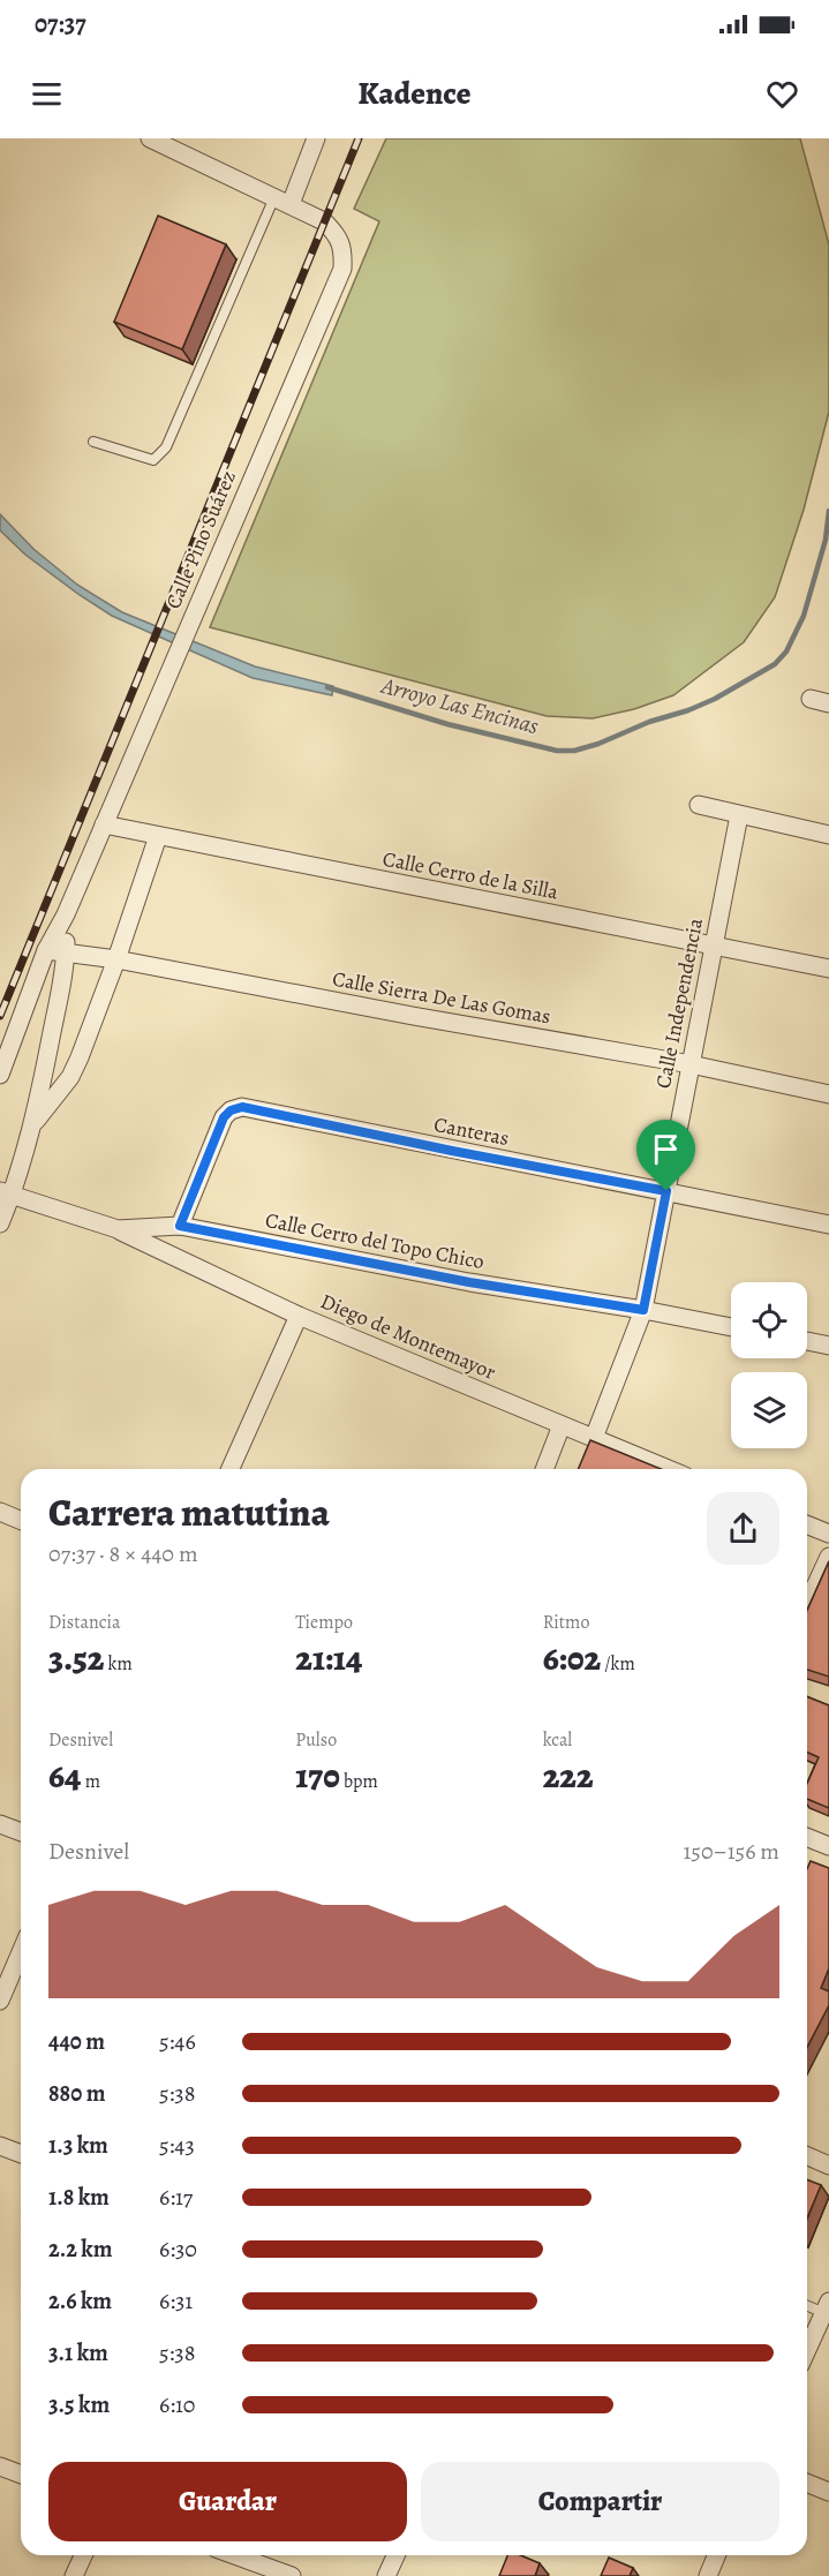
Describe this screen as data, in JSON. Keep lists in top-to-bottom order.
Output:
{
  "streets": {
    "street": [
      "Calle Pino Suárez",
      "Calle Cerro de la Silla",
      "Calle Sierra De Las Gomas",
      "Calle Independencia",
      "Canteras",
      "Calle Cerro del Topo Chico",
      "Diego de Montemayor"
    ]
  },
  "crossings": [
    ["Calle Pino Suárez", "Calle Cerro de la Silla"],
    ["Calle Pino Suárez", "Calle Sierra De Las Gomas"],
    ["Calle Pino Suárez", "Calle Cerro del Topo Chico"],
    ["Calle Cerro de la Silla", "Calle Independencia"],
    ["Calle Sierra De Las Gomas", "Calle Independencia"],
    ["Calle Independencia", "Canteras"],
    ["Calle Independencia", "Calle Cerro del Topo Chico"],
    ["Calle Independencia", "Diego de Montemayor"],
    ["Canteras", "Calle Cerro del Topo Chico"],
    ["Calle Cerro del Topo Chico", "Diego de Montemayor"]
  ],
  "water": ["Arroyo Las Encinas"],
  "page": {
    "status": "07:37",
    "header": "Kadence",
    "heading": ["Carrera matutina", "07:37 · 8 × 440 m"],
    "stats": [
      ["Distancia", "3.52 km"],
      ["Tiempo", "21:14"],
      ["Ritmo", "6:02 /km"],
      ["Desnivel", "64 m"],
      ["Pulso", "170 bpm"],
      ["kcal", "222"]
    ],
    "chart": ["Desnivel", "150–156 m"],
    "list": [
      {
        "name": "440 m",
        "note": "5:46"
      },
      {
        "name": "880 m",
        "note": "5:38"
      },
      {
        "name": "1.3 km",
        "note": "5:43"
      },
      {
        "name": "1.8 km",
        "note": "6:17"
      },
      {
        "name": "2.2 km",
        "note": "6:30"
      },
      {
        "name": "2.6 km",
        "note": "6:31"
      },
      {
        "name": "3.1 km",
        "note": "5:38"
      },
      {
        "name": "3.5 km",
        "note": "6:10"
      }
    ],
    "buttons": ["Guardar", "Compartir"]
  }
}
